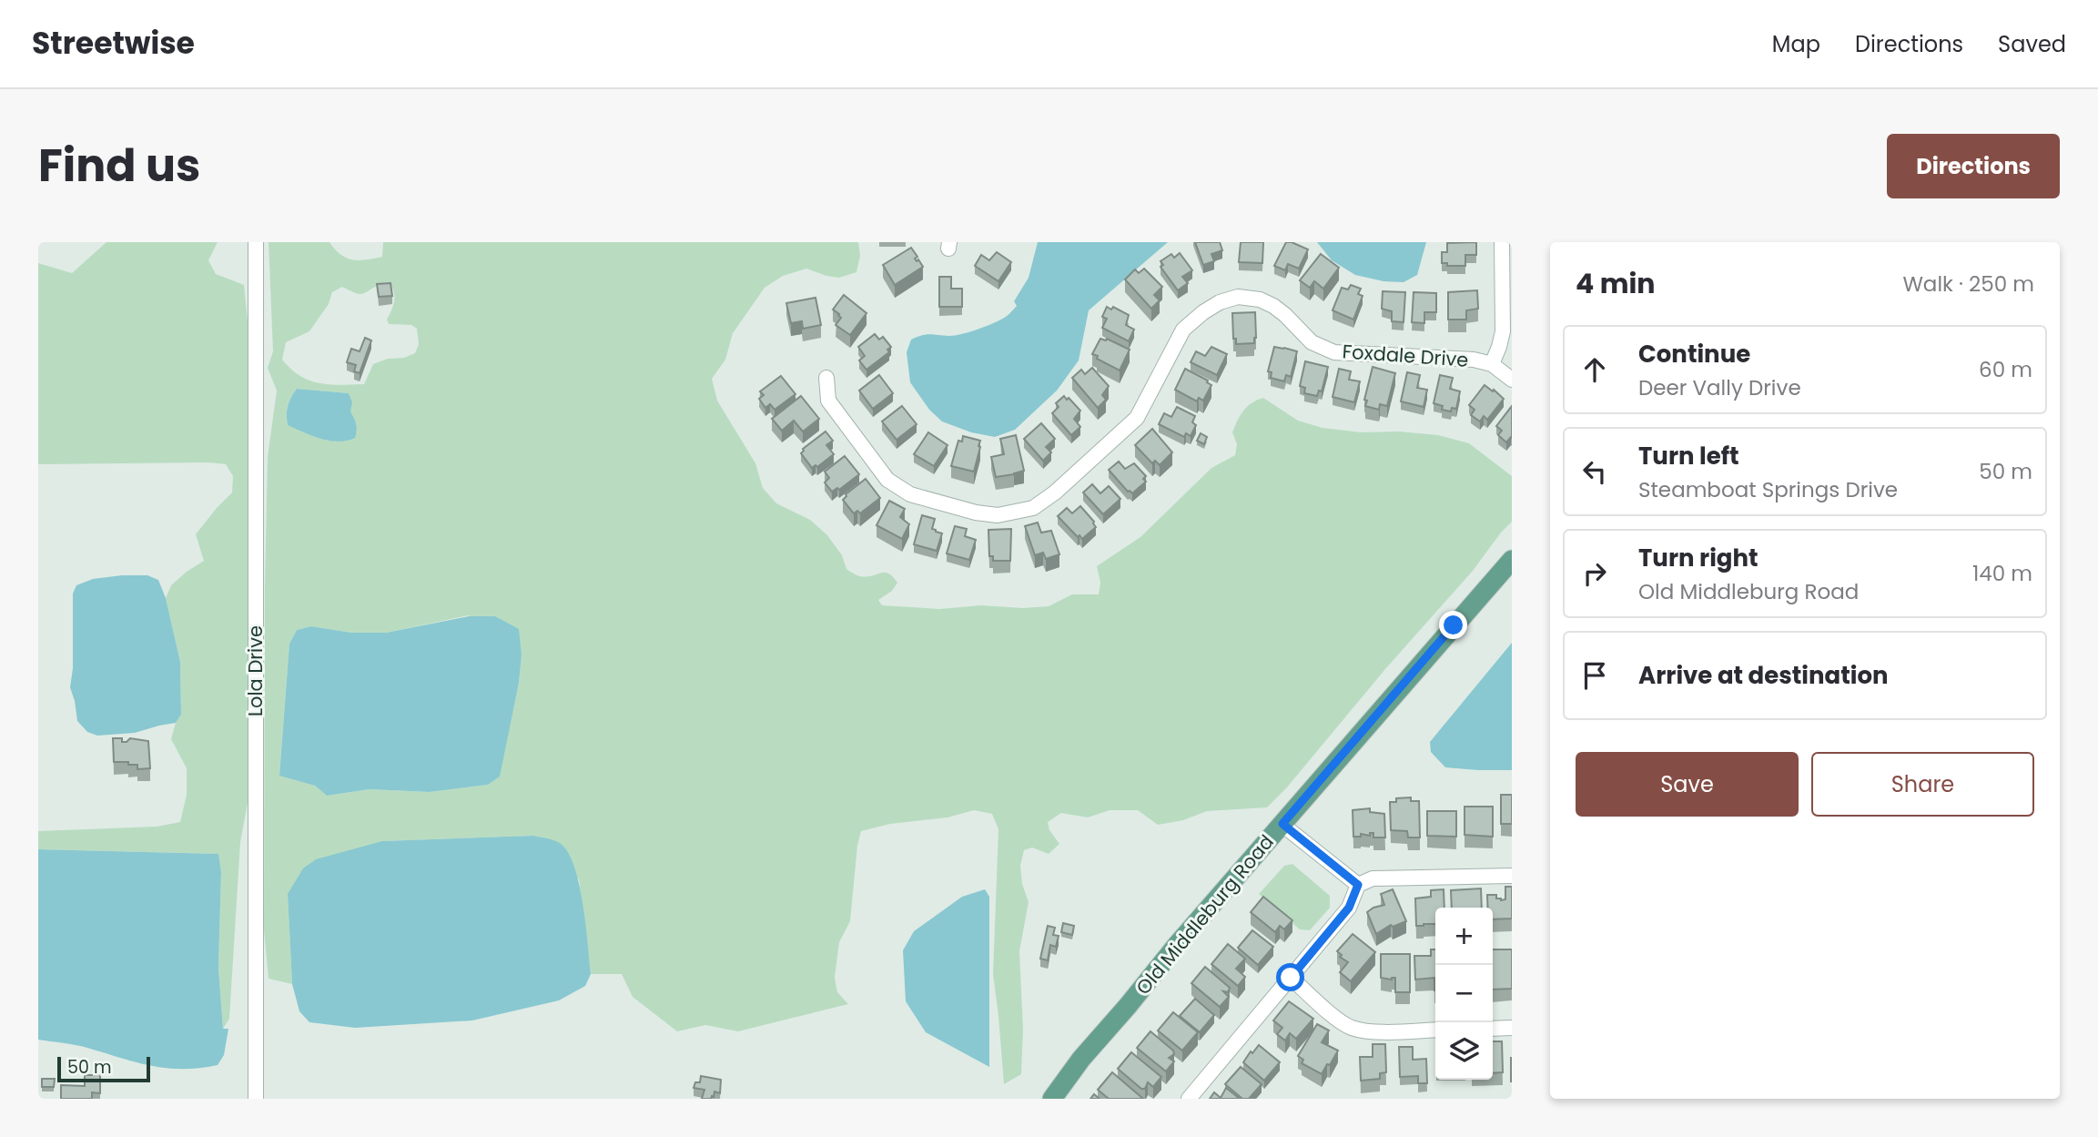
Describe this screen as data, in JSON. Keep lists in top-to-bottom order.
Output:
{
  "streets": {
    "main road": ["Old Middleburg Road"],
    "street": ["Foxdale Drive", "Lola Drive"]
  },
  "scale_bar": "50 m",
  "page": {
    "header": "Streetwise",
    "nav": ["Map", "Directions", "Saved"],
    "title": "Find us",
    "buttons": [
      "Directions",
      ["Save", "Share"]
    ],
    "heading": ["4 min", "Walk · 250 m"],
    "list": [
      ["Continue", "Deer Vally Drive", "60 m"],
      ["Turn left", "Steamboat Springs Drive", "50 m"],
      ["Turn right", "Old Middleburg Road", "140 m"],
      "Arrive at destination"
    ],
    "map_buttons": ["+", "−"],
    "scale": "50 m"
  }
}
